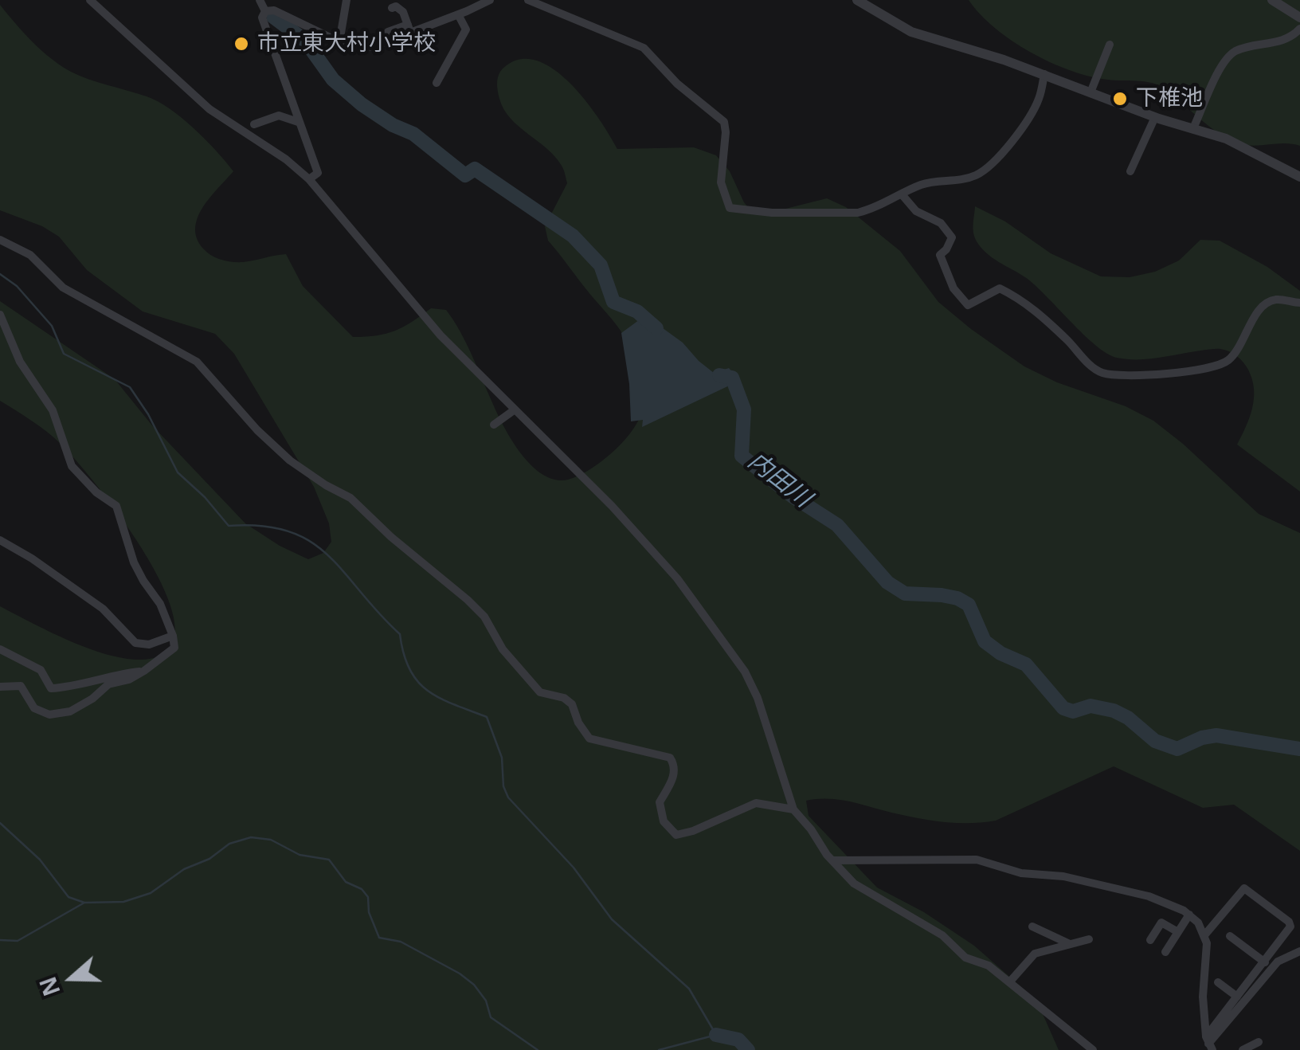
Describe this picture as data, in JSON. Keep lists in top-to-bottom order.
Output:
{
  "water": ["内田川"],
  "places": ["市立東大村小学校", "下椎池"],
  "north": "left"
}
